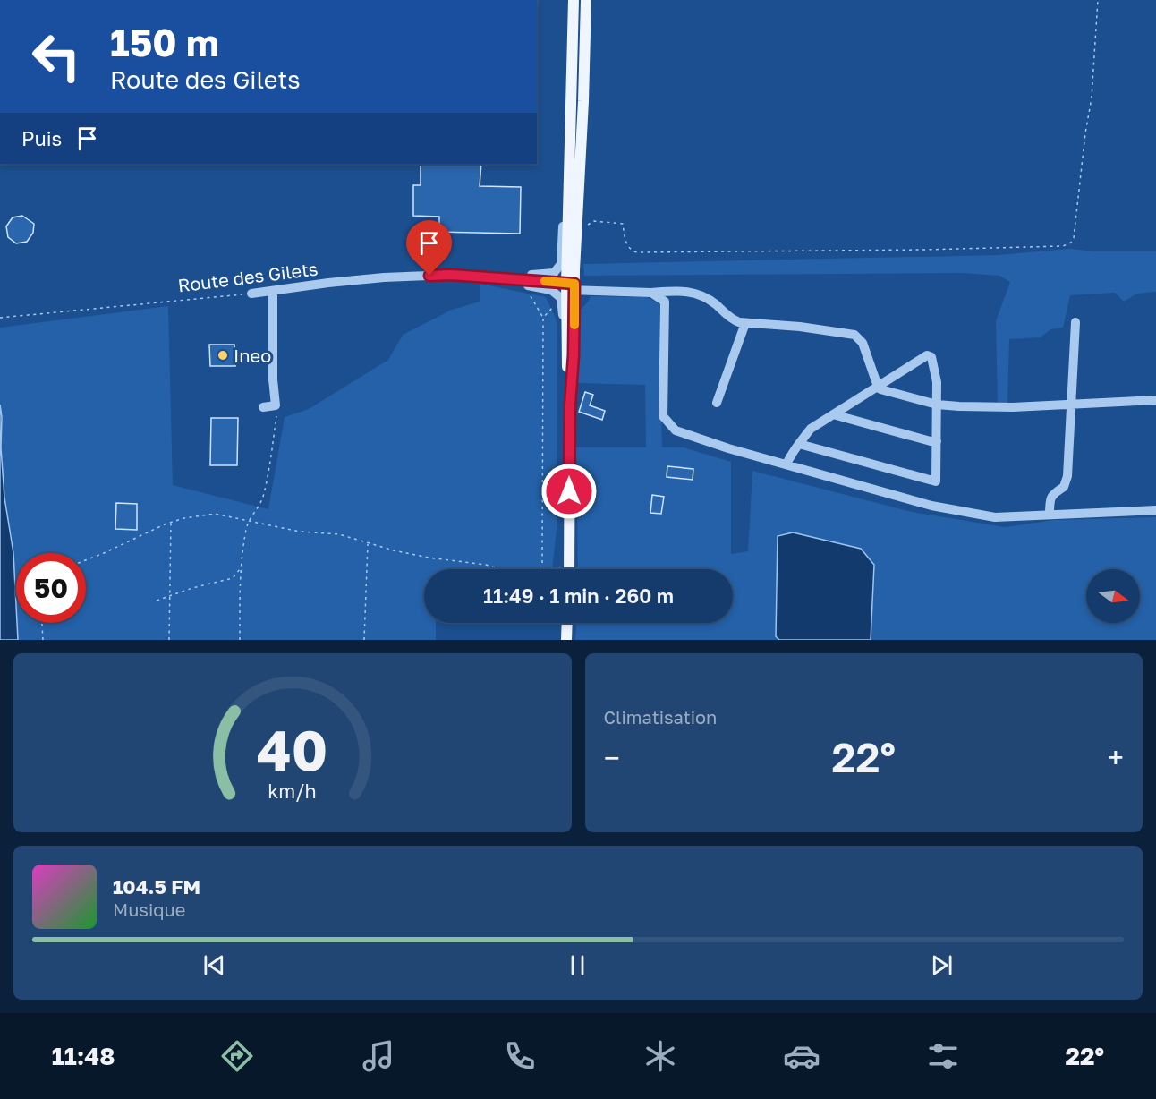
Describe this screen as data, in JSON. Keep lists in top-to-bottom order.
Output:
{
  "streets": {
    "street": ["Route des Gilets"]
  },
  "places": ["Ineo"],
  "north": "right",
  "page": {
    "turn": ["150 m", "Route des Gilets"],
    "then": "Puis",
    "limit": "50",
    "trip": "11:49 · 1 min · 260 m",
    "tile": "Climatisation",
    "heat": ["−", "22°", "+"],
    "song": ["104.5 FM", "Musique"],
    "tabs": ["11:48", "22°"],
    "gauge": ["40", "km/h"]
  }
}
